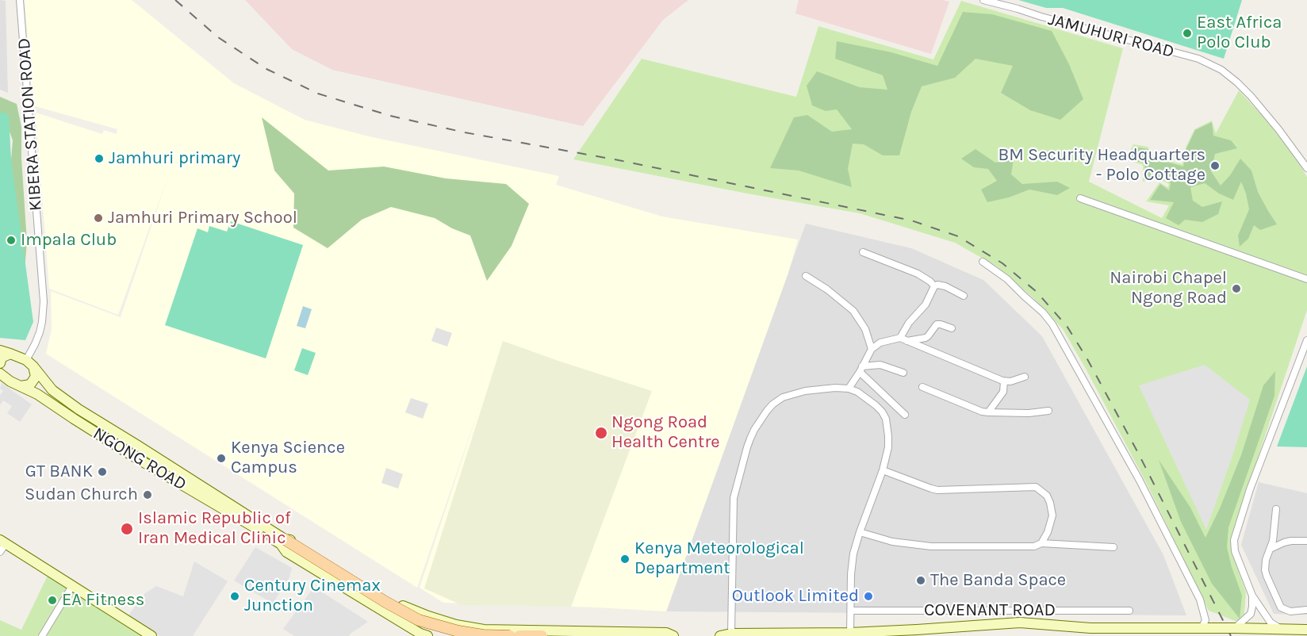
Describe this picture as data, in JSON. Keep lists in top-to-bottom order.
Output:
{
  "streets": {
    "main road": ["NGONG ROAD"],
    "street": ["JAMUHURI ROAD", "KIBERA STATION ROAD", "COVENANT ROAD"]
  },
  "crossings": [
    ["KIBERA STATION ROAD", "NGONG ROAD"]
  ],
  "places": [
    "East Africa Polo Club",
    "Jamhuri primary",
    "BM Security Headquarters - Polo Cottage",
    "Jamhuri Primary School",
    "Impala Club",
    "Nairobi Chapel Ngong Road",
    "Ngong Road Health Centre",
    "Kenya Science Campus",
    "GT BANK",
    "Sudan Church",
    "Islamic Republic of Iran Medical Clinic",
    "Kenya Meteorological Department",
    "The Banda Space",
    "Century Cinemax Junction",
    "Outlook Limited",
    "EA Fitness"
  ]
}
